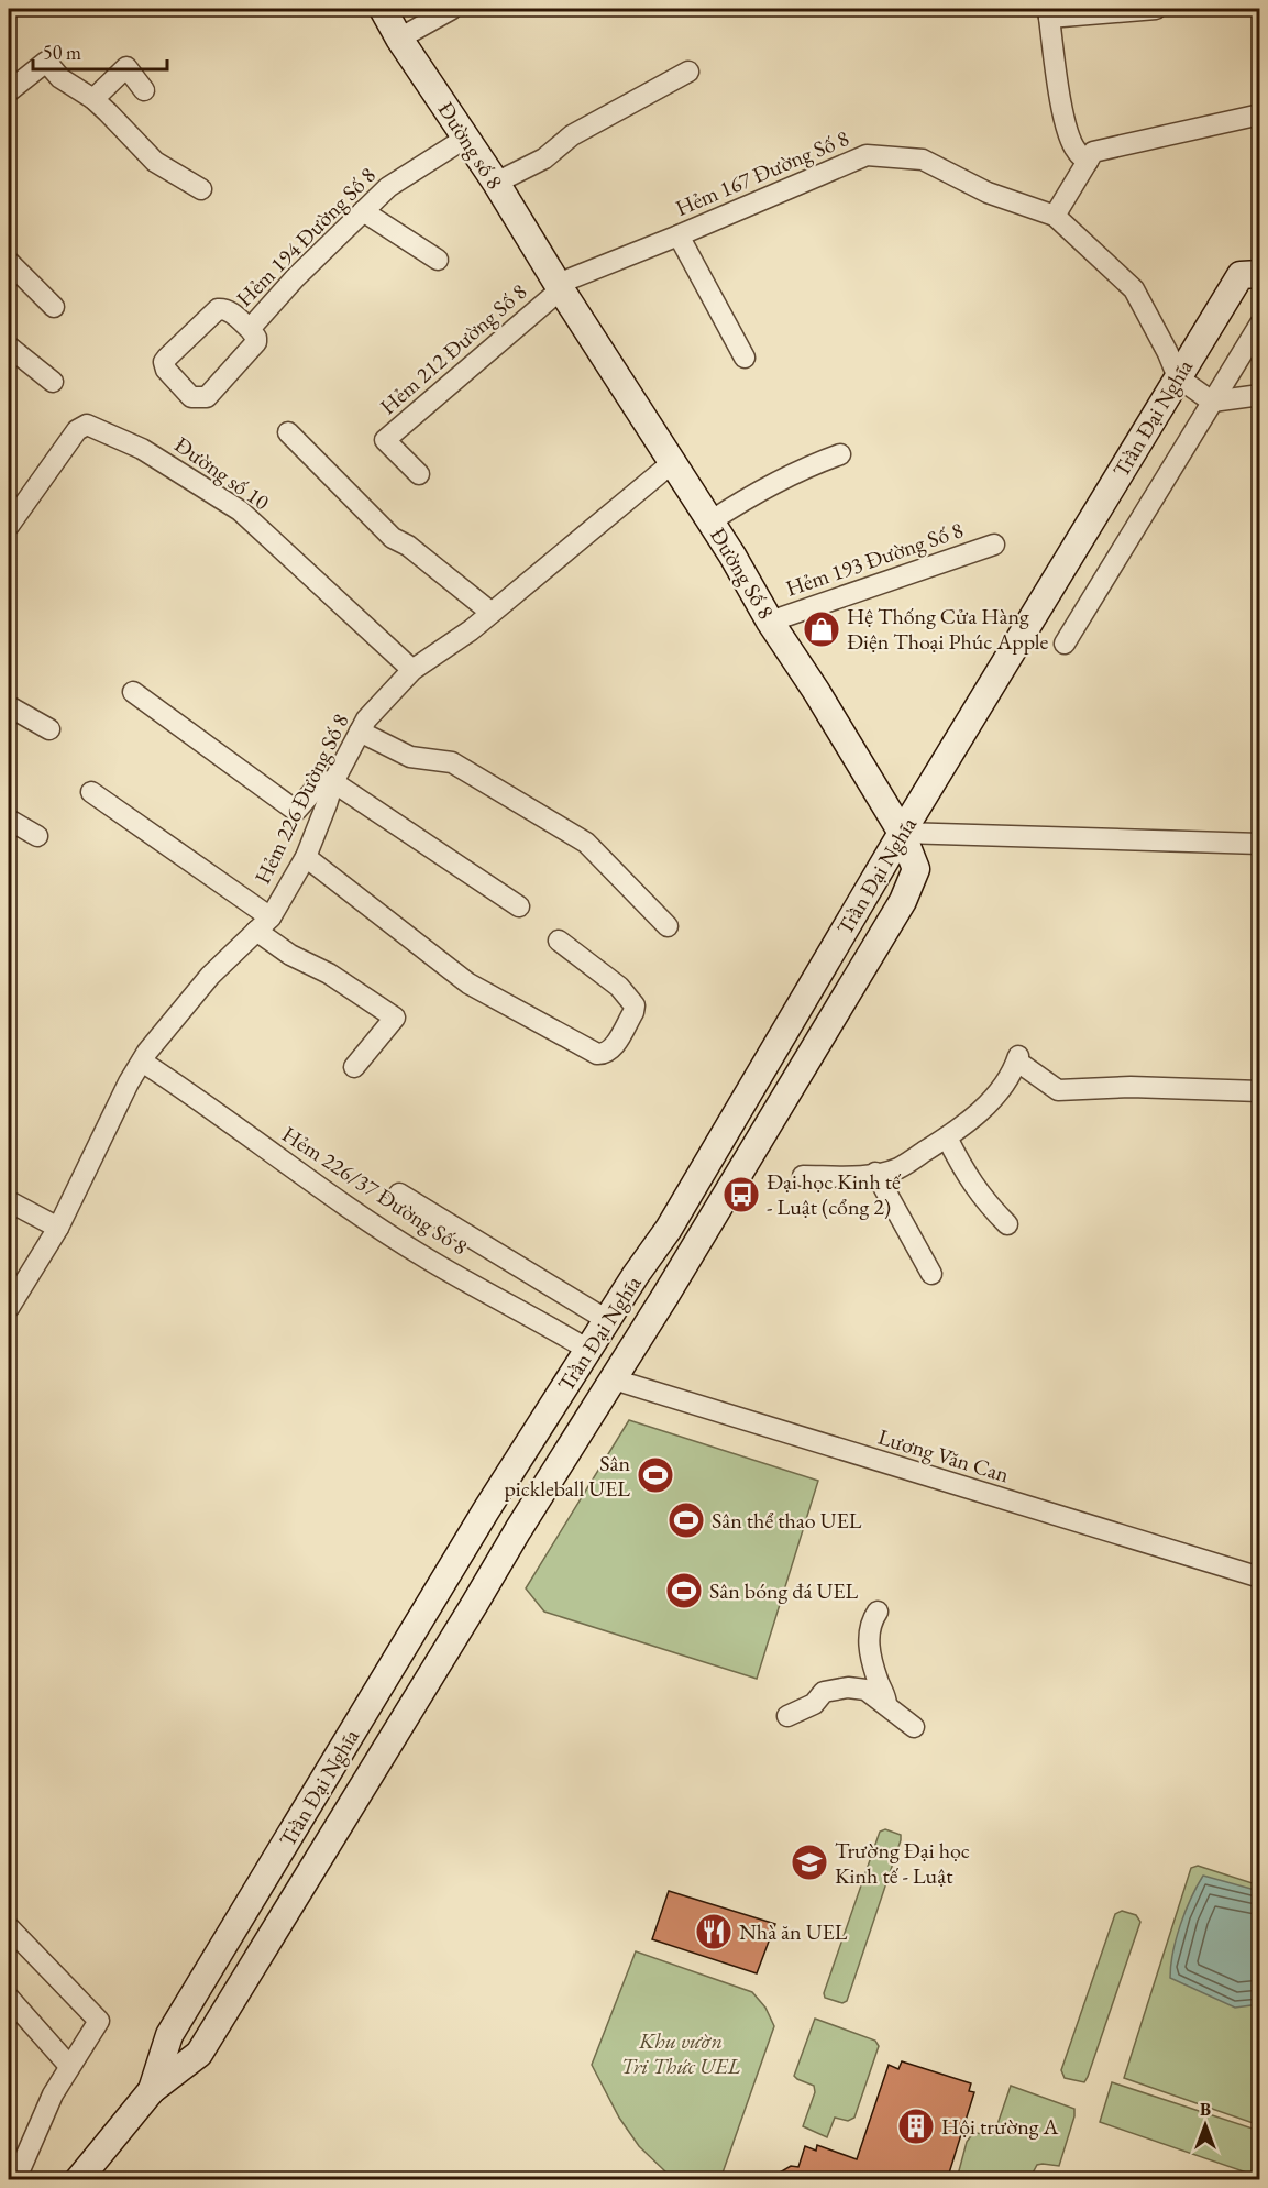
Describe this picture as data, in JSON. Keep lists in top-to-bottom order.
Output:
{
  "streets": {
    "street": [
      "Đường số 8",
      "Hẻm 167 Đường Số 8",
      "Hẻm 194 Đường Số 8",
      "Hẻm 212 Đường Số 8",
      "Trần Đại Nghĩa",
      "Đường số 10",
      "Hẻm 193 Đường Số 8",
      "Đường Số 8",
      "Hẻm 226 Đường Số 8",
      "Hẻm 226/37 Đường Số 8",
      "Lương Văn Can"
    ]
  },
  "crossings": [
    ["Đường số 8", "Hẻm 167 Đường Số 8"],
    ["Đường số 8", "Hẻm 194 Đường Số 8"],
    ["Đường số 8", "Hẻm 212 Đường Số 8"],
    ["Đường số 8", "Đường Số 8"],
    ["Hẻm 167 Đường Số 8", "Hẻm 212 Đường Số 8"],
    ["Hẻm 167 Đường Số 8", "Trần Đại Nghĩa"],
    ["Hẻm 167 Đường Số 8", "Đường Số 8"],
    ["Hẻm 212 Đường Số 8", "Đường Số 8"],
    ["Trần Đại Nghĩa", "Đường Số 8"],
    ["Trần Đại Nghĩa", "Hẻm 226/37 Đường Số 8"],
    ["Trần Đại Nghĩa", "Lương Văn Can"],
    ["Đường số 10", "Hẻm 226 Đường Số 8"],
    ["Hẻm 193 Đường Số 8", "Đường Số 8"],
    ["Đường Số 8", "Hẻm 226 Đường Số 8"],
    ["Hẻm 226 Đường Số 8", "Hẻm 226/37 Đường Số 8"]
  ],
  "parks": ["Khu vườn Tri Thức UEL"],
  "places": {
    "shop": ["Hệ Thống Cửa Hàng Điện Thoại Phúc Apple"],
    "bus stop": ["Đại học Kinh tế - Luật (cổng 2)"],
    "sports": ["Sân pickleball UEL", "Sân thể thao UEL", "Sân bóng đá UEL"],
    "school or university": ["Trường Đại học Kinh tế - Luật"],
    "restaurant": ["Nhà ăn UEL"],
    "building": ["Hội trường A"]
  },
  "scale_bar": "50 m",
  "north": "top"
}
